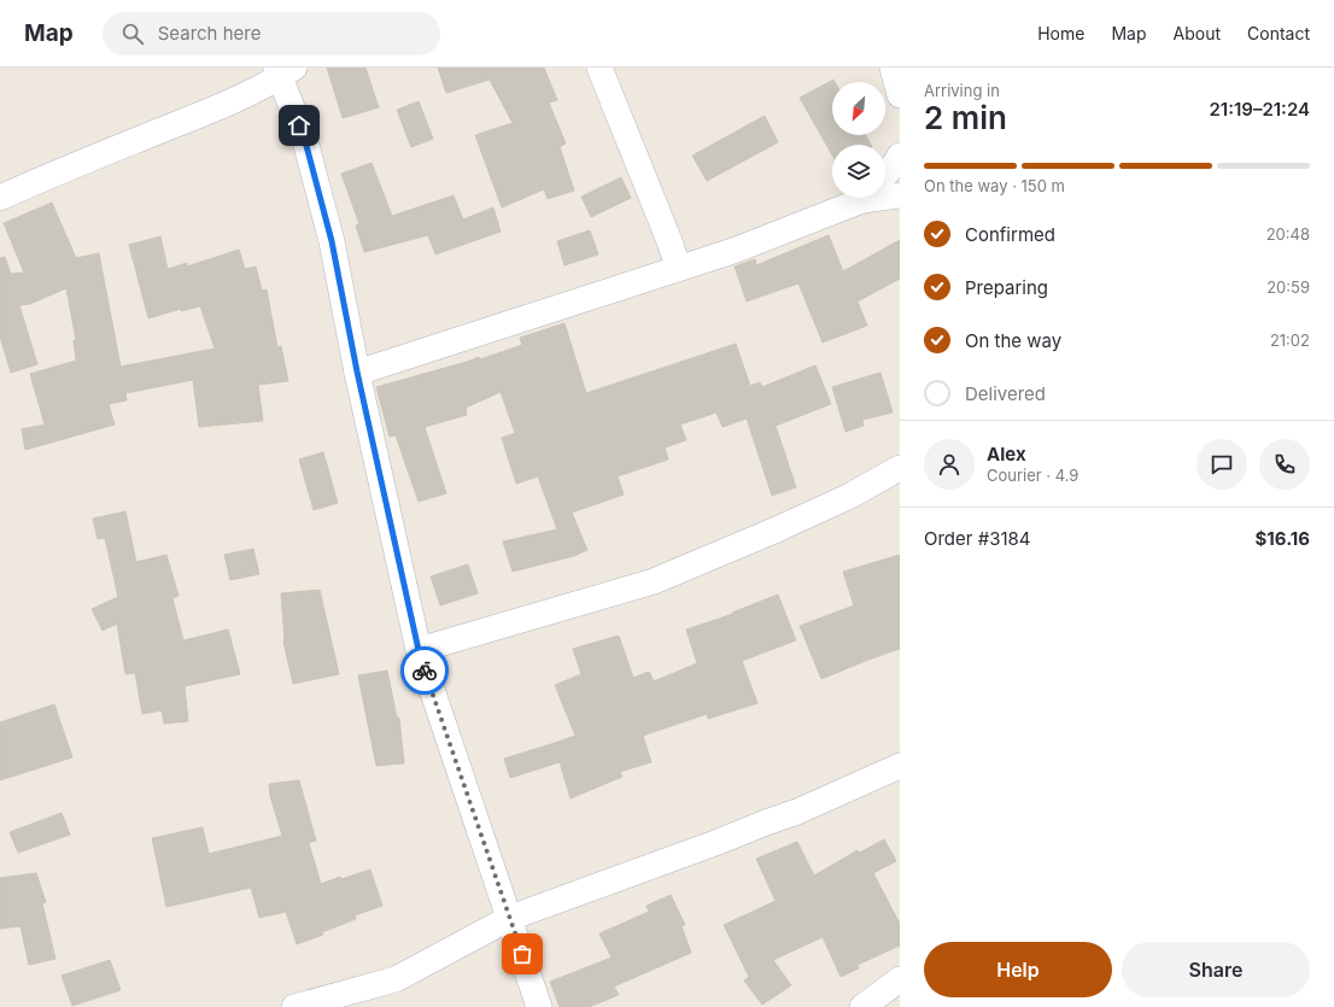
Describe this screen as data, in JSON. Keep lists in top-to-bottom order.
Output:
{
  "north": "bottom left",
  "page": {
    "header": "Map",
    "search": "Search here",
    "nav": [
      "Home",
      "Map",
      "About",
      "Contact"
    ],
    "heading": ["2 min", "Arriving in", "21:19–21:24"],
    "panel": [
      "Alex",
      "Courier · 4.9",
      "Order #3184",
      "$16.16"
    ],
    "bar": "On the way · 150 m",
    "list": [
      ["Confirmed", "20:48"],
      ["Preparing", "20:59"],
      ["On the way", "21:02"],
      "Delivered"
    ],
    "buttons": ["Help", "Share"]
  }
}
